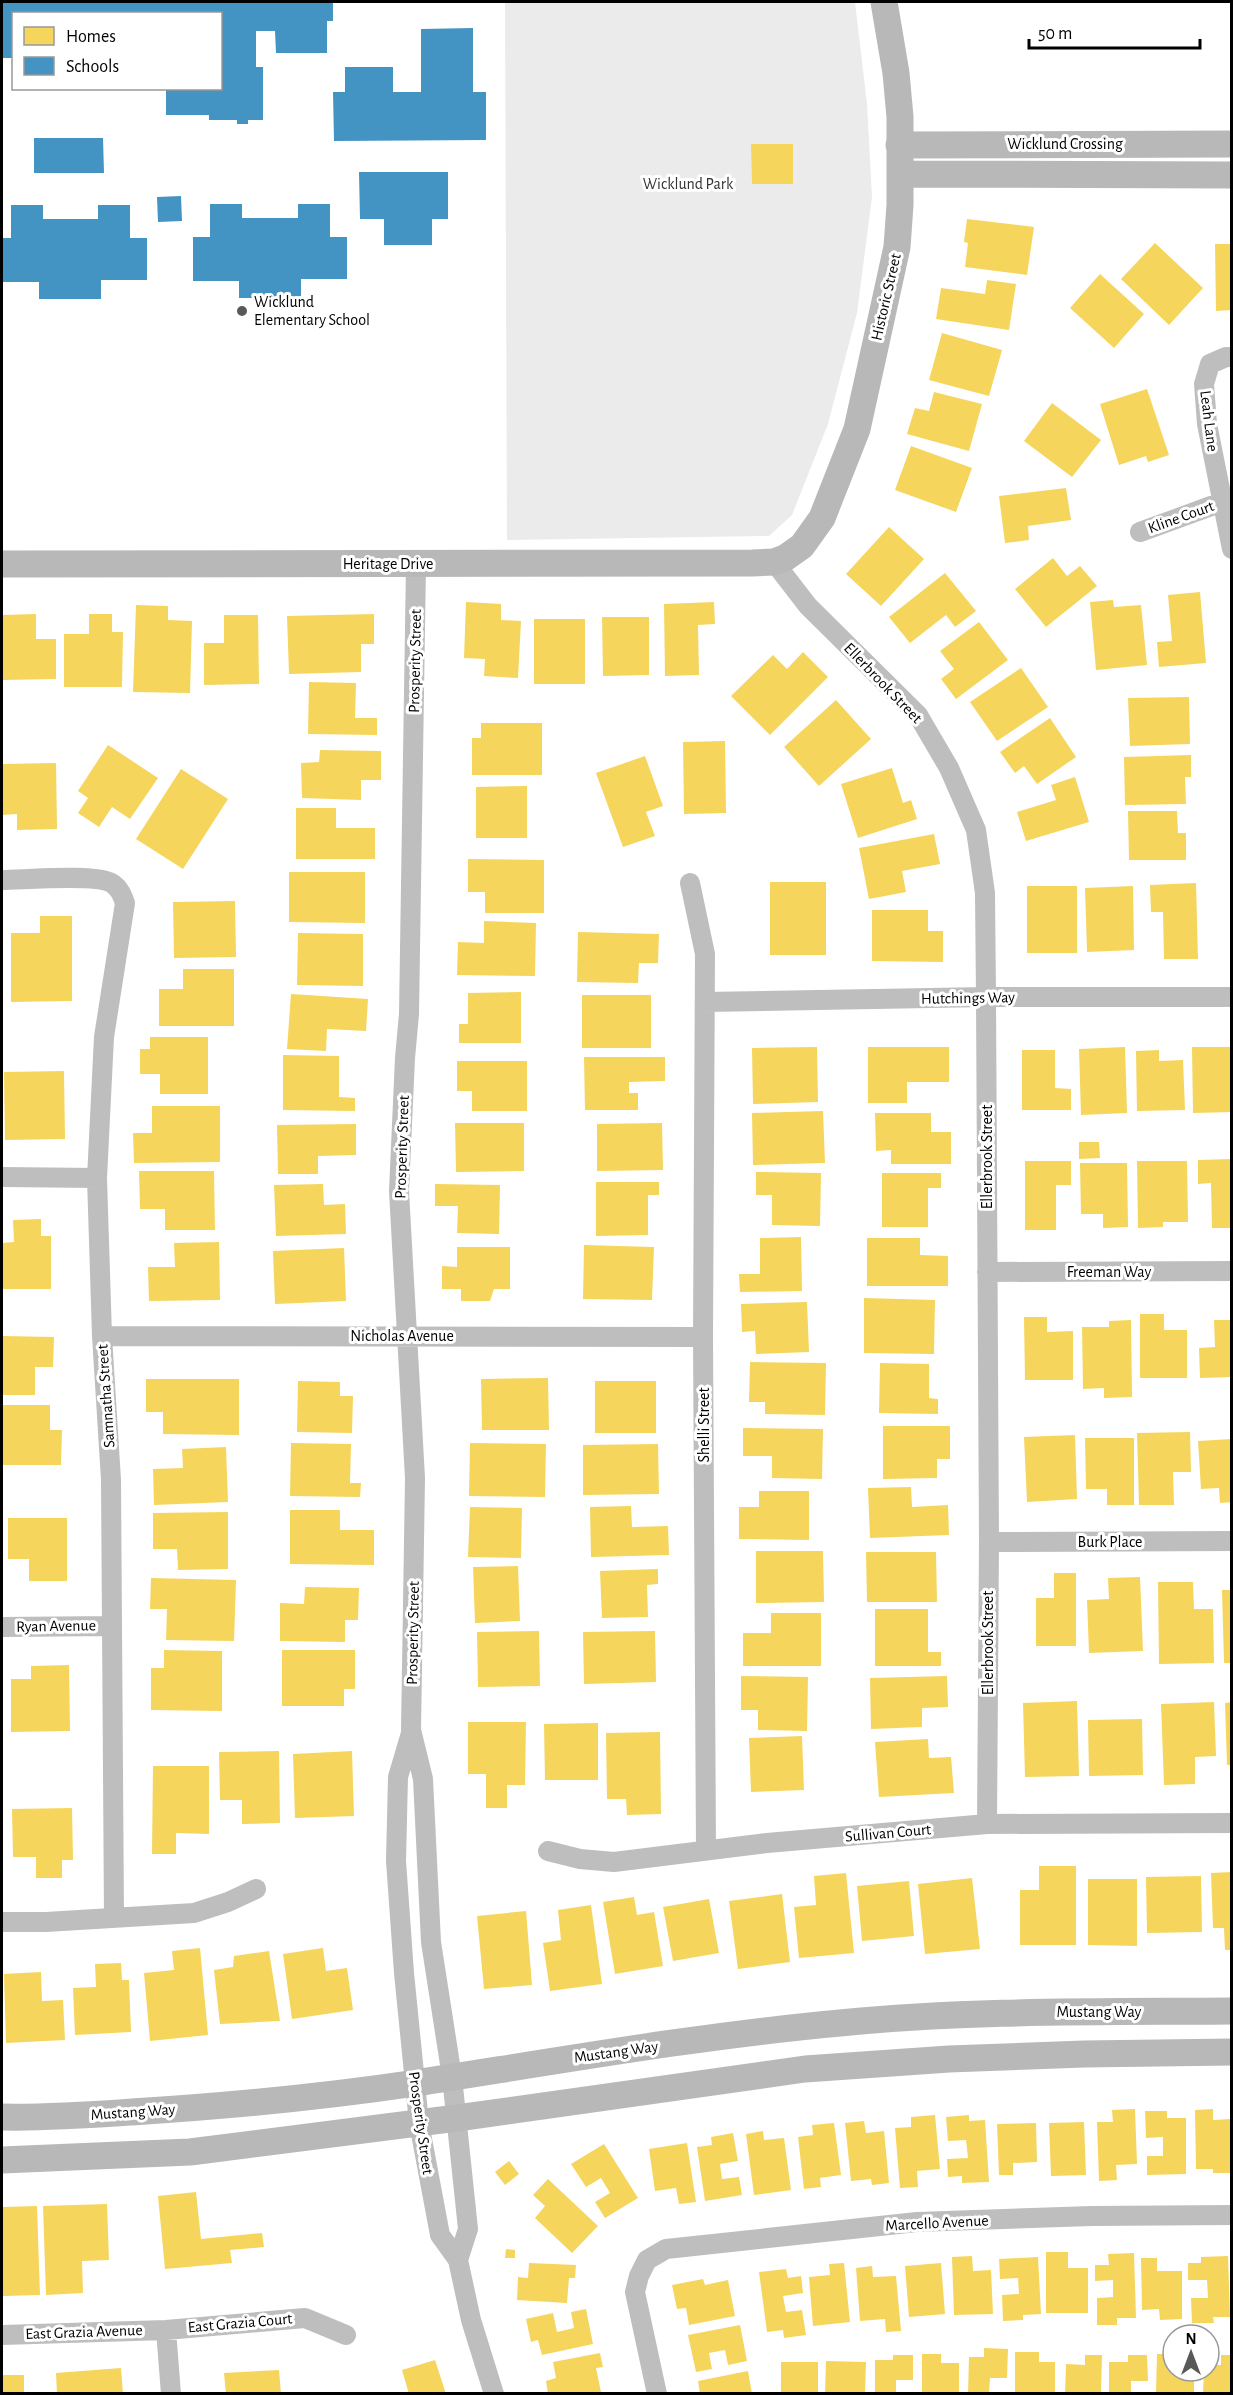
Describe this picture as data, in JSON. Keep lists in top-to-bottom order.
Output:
{
  "streets": {
    "street": [
      "Wicklund Crossing",
      "Historic Street",
      "Leah Lane",
      "Kline Court",
      "Heritage Drive",
      "Prosperity Street",
      "Ellerbrook Street",
      "Hutchings Way",
      "Freeman Way",
      "Nicholas Avenue",
      "Samnatha Street",
      "Shelli Street",
      "Burk Place",
      "Ryan Avenue",
      "Sullivan Court",
      "Mustang Way",
      "Marcello Avenue",
      "East Grazia Court",
      "East Grazia Avenue"
    ]
  },
  "crossings": [
    ["Wicklund Crossing", "Historic Street"],
    ["Historic Street", "Heritage Drive"],
    ["Historic Street", "Ellerbrook Street"],
    ["Leah Lane", "Kline Court"],
    ["Heritage Drive", "Prosperity Street"],
    ["Heritage Drive", "Ellerbrook Street"],
    ["Prosperity Street", "Nicholas Avenue"],
    ["Prosperity Street", "Mustang Way"],
    ["Ellerbrook Street", "Hutchings Way"],
    ["Ellerbrook Street", "Freeman Way"],
    ["Ellerbrook Street", "Burk Place"],
    ["Ellerbrook Street", "Sullivan Court"],
    ["Hutchings Way", "Shelli Street"],
    ["Nicholas Avenue", "Samnatha Street"],
    ["Nicholas Avenue", "Shelli Street"],
    ["Samnatha Street", "Ryan Avenue"],
    ["Shelli Street", "Sullivan Court"],
    ["East Grazia Court", "East Grazia Avenue"]
  ],
  "parks": ["Wicklund Park"],
  "places": ["Wicklund Elementary School"],
  "legend": ["Homes", "Schools"],
  "scale_bar": "50 m",
  "north": "top"
}
